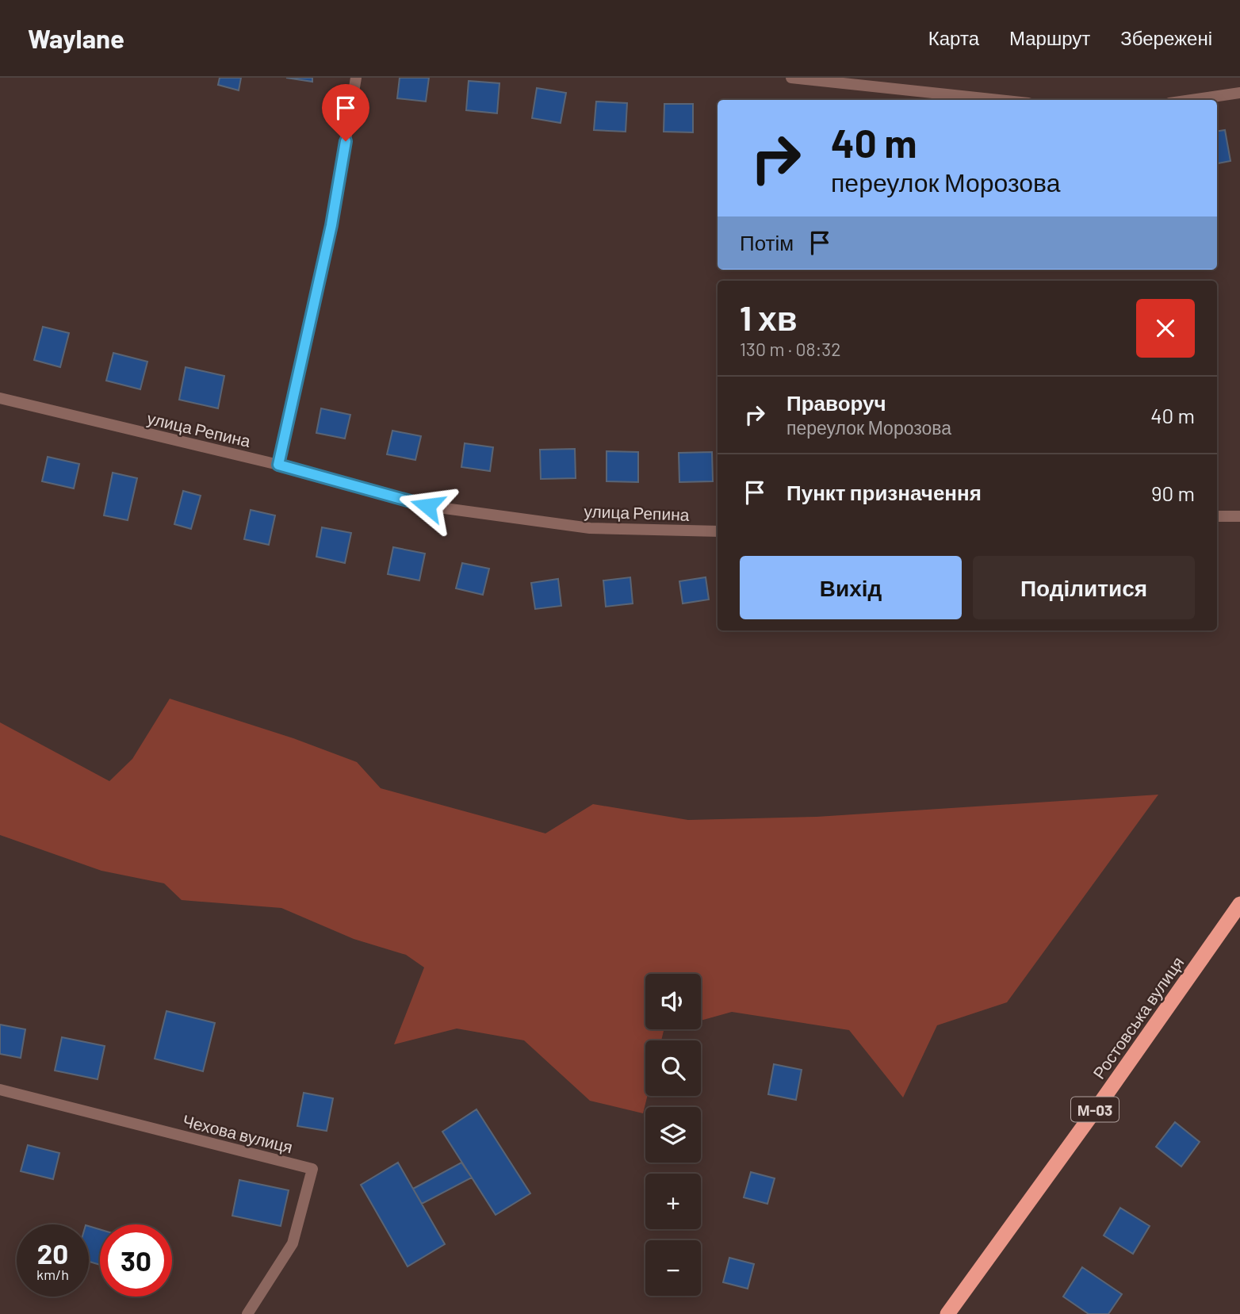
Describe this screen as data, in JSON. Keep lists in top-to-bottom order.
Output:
{
  "streets": {
    "highway": ["Ростовська вулиця", "М-03"],
    "street": ["улица Репина", "Чехова вулиця"]
  },
  "page": {
    "header": "Waylane",
    "nav": ["Карта", "Маршрут", "Збережені"],
    "turn": ["40 m", "переулок Морозова"],
    "then": "Потім",
    "heading": ["1 хв", "130 m · 08:32"],
    "list": [
      {
        "name": "Праворуч",
        "note": "переулок Морозова",
        "value": "40 m"
      },
      {
        "name": "Пункт призначення",
        "value": "90 m"
      }
    ],
    "buttons": ["Вихід", "Поділитися"],
    "map_buttons": ["+", "−"],
    "speed": "20 km/h",
    "limit": "30"
  }
}
